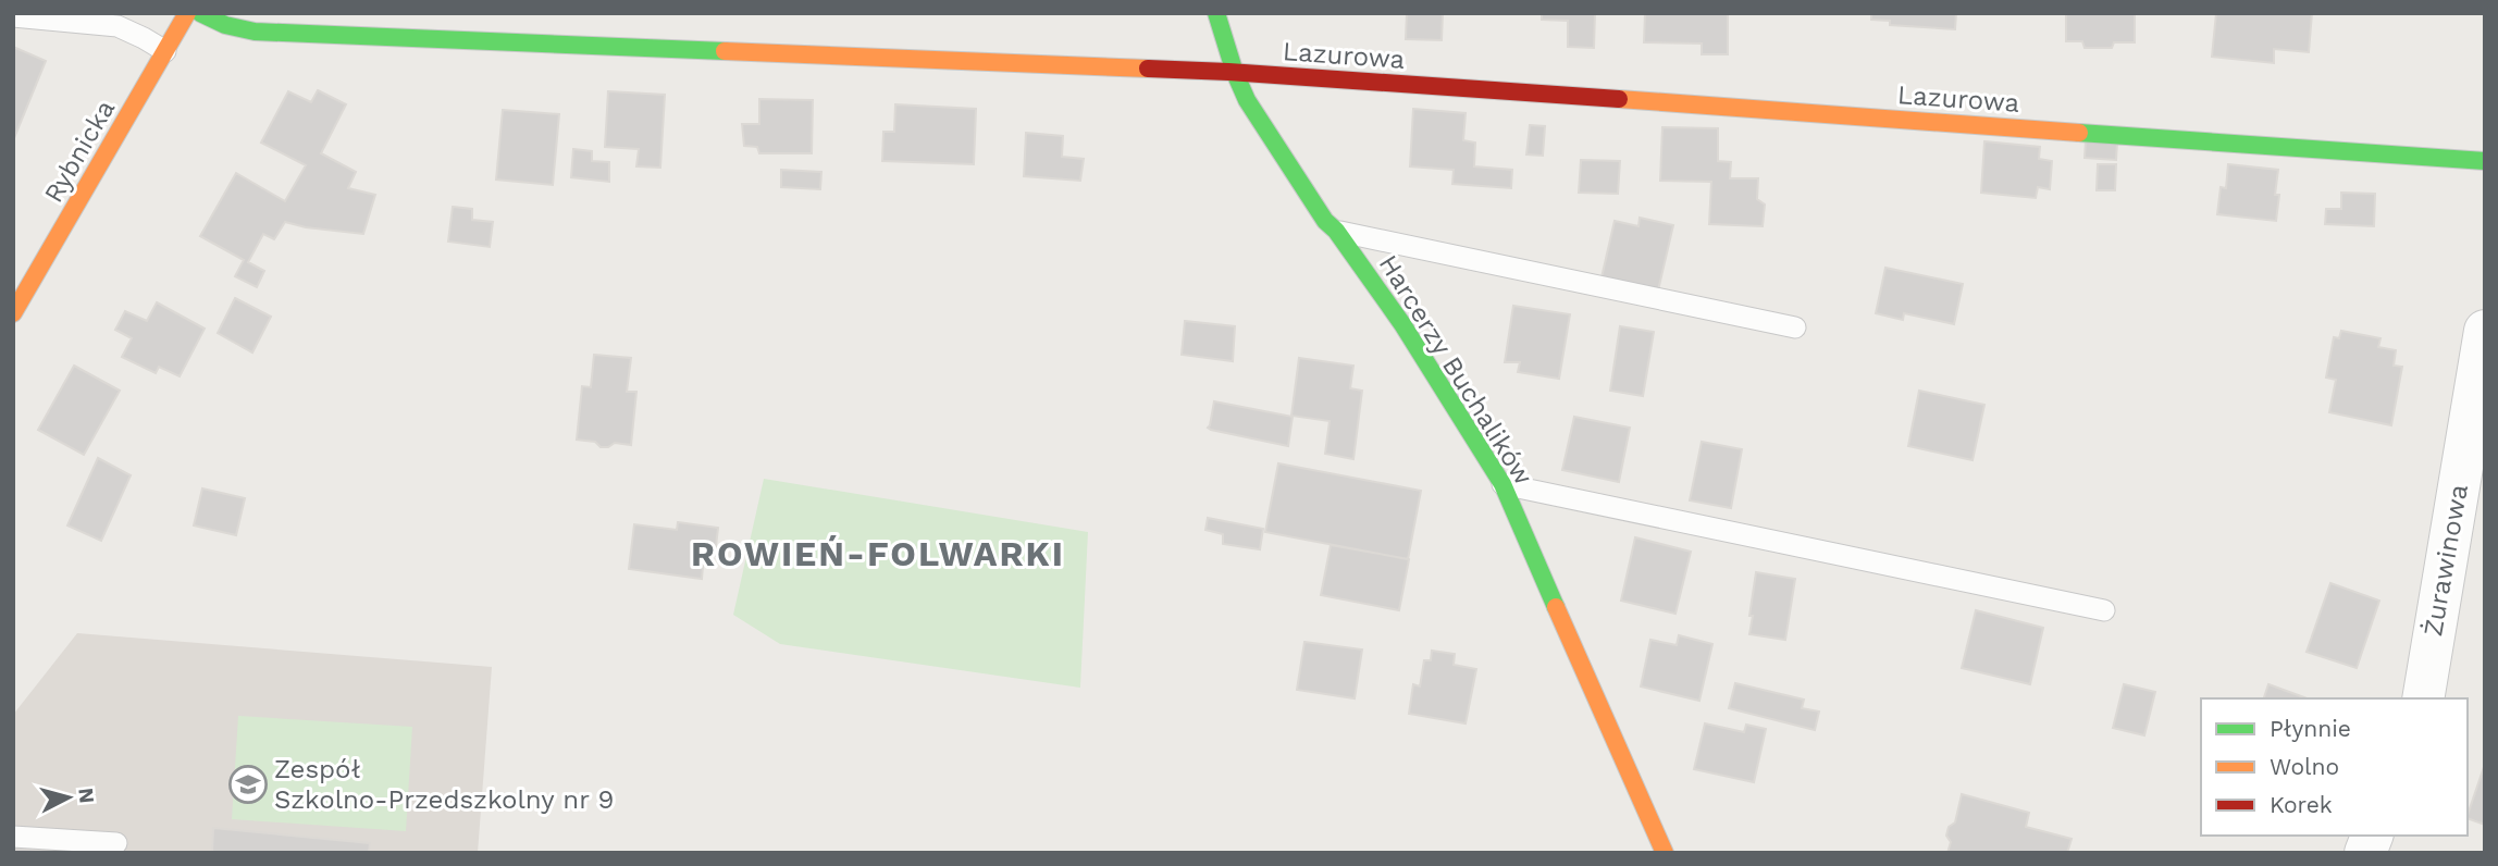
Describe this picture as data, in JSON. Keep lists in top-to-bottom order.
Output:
{
  "streets": {
    "street": [
      "Lazurowa",
      "Rybnicka",
      "Harcerzy Buchalików",
      "Żurawinowa"
    ]
  },
  "crossings": [
    ["Lazurowa", "Harcerzy Buchalików"]
  ],
  "districts": ["ROWIEŃ-FOLWARKI"],
  "places": {
    "school or university": ["Zespół Szkolno-Przedszkolny nr 9"]
  },
  "legend": ["Płynnie", "Wolno", "Korek"],
  "north": "right"
}
